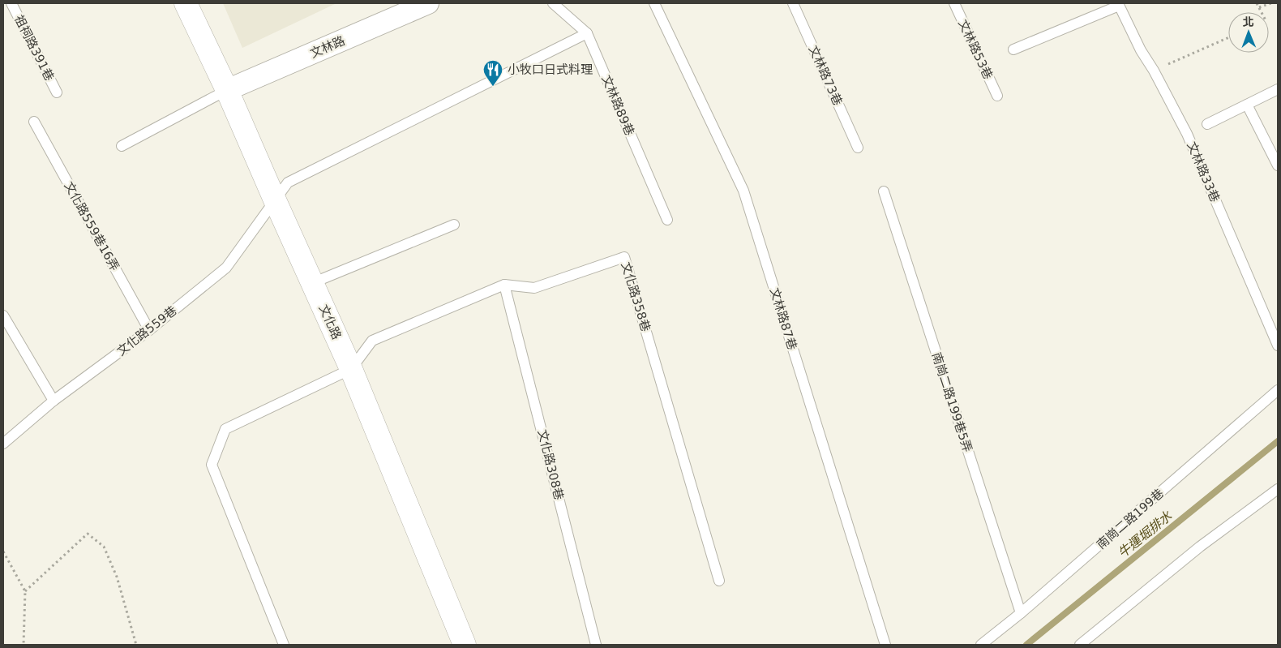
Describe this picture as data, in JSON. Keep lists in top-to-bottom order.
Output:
{
  "streets": {
    "street": ["文林路", "文化路"],
    "lane": [
      "祖祠路391巷",
      "文林路53巷",
      "文林路73巷",
      "文林路89巷",
      "文林路33巷",
      "文化路559巷16弄",
      "文化路358巷",
      "文林路87巷",
      "文化路559巷",
      "南崗二路199巷5弄",
      "文化路308巷",
      "南崗二路199巷"
    ]
  },
  "crossings": [
    ["文林路", "文化路"],
    ["文林路89巷", "文化路559巷"],
    ["文化路559巷16弄", "文化路559巷"],
    ["文化路358巷", "文化路"],
    ["文化路358巷", "文化路308巷"],
    ["文化路", "文化路559巷"],
    ["南崗二路199巷5弄", "南崗二路199巷"]
  ],
  "water": ["牛運堀排水"],
  "places": {
    "restaurant": ["小牧口日式料理"]
  },
  "north": "top"
}
